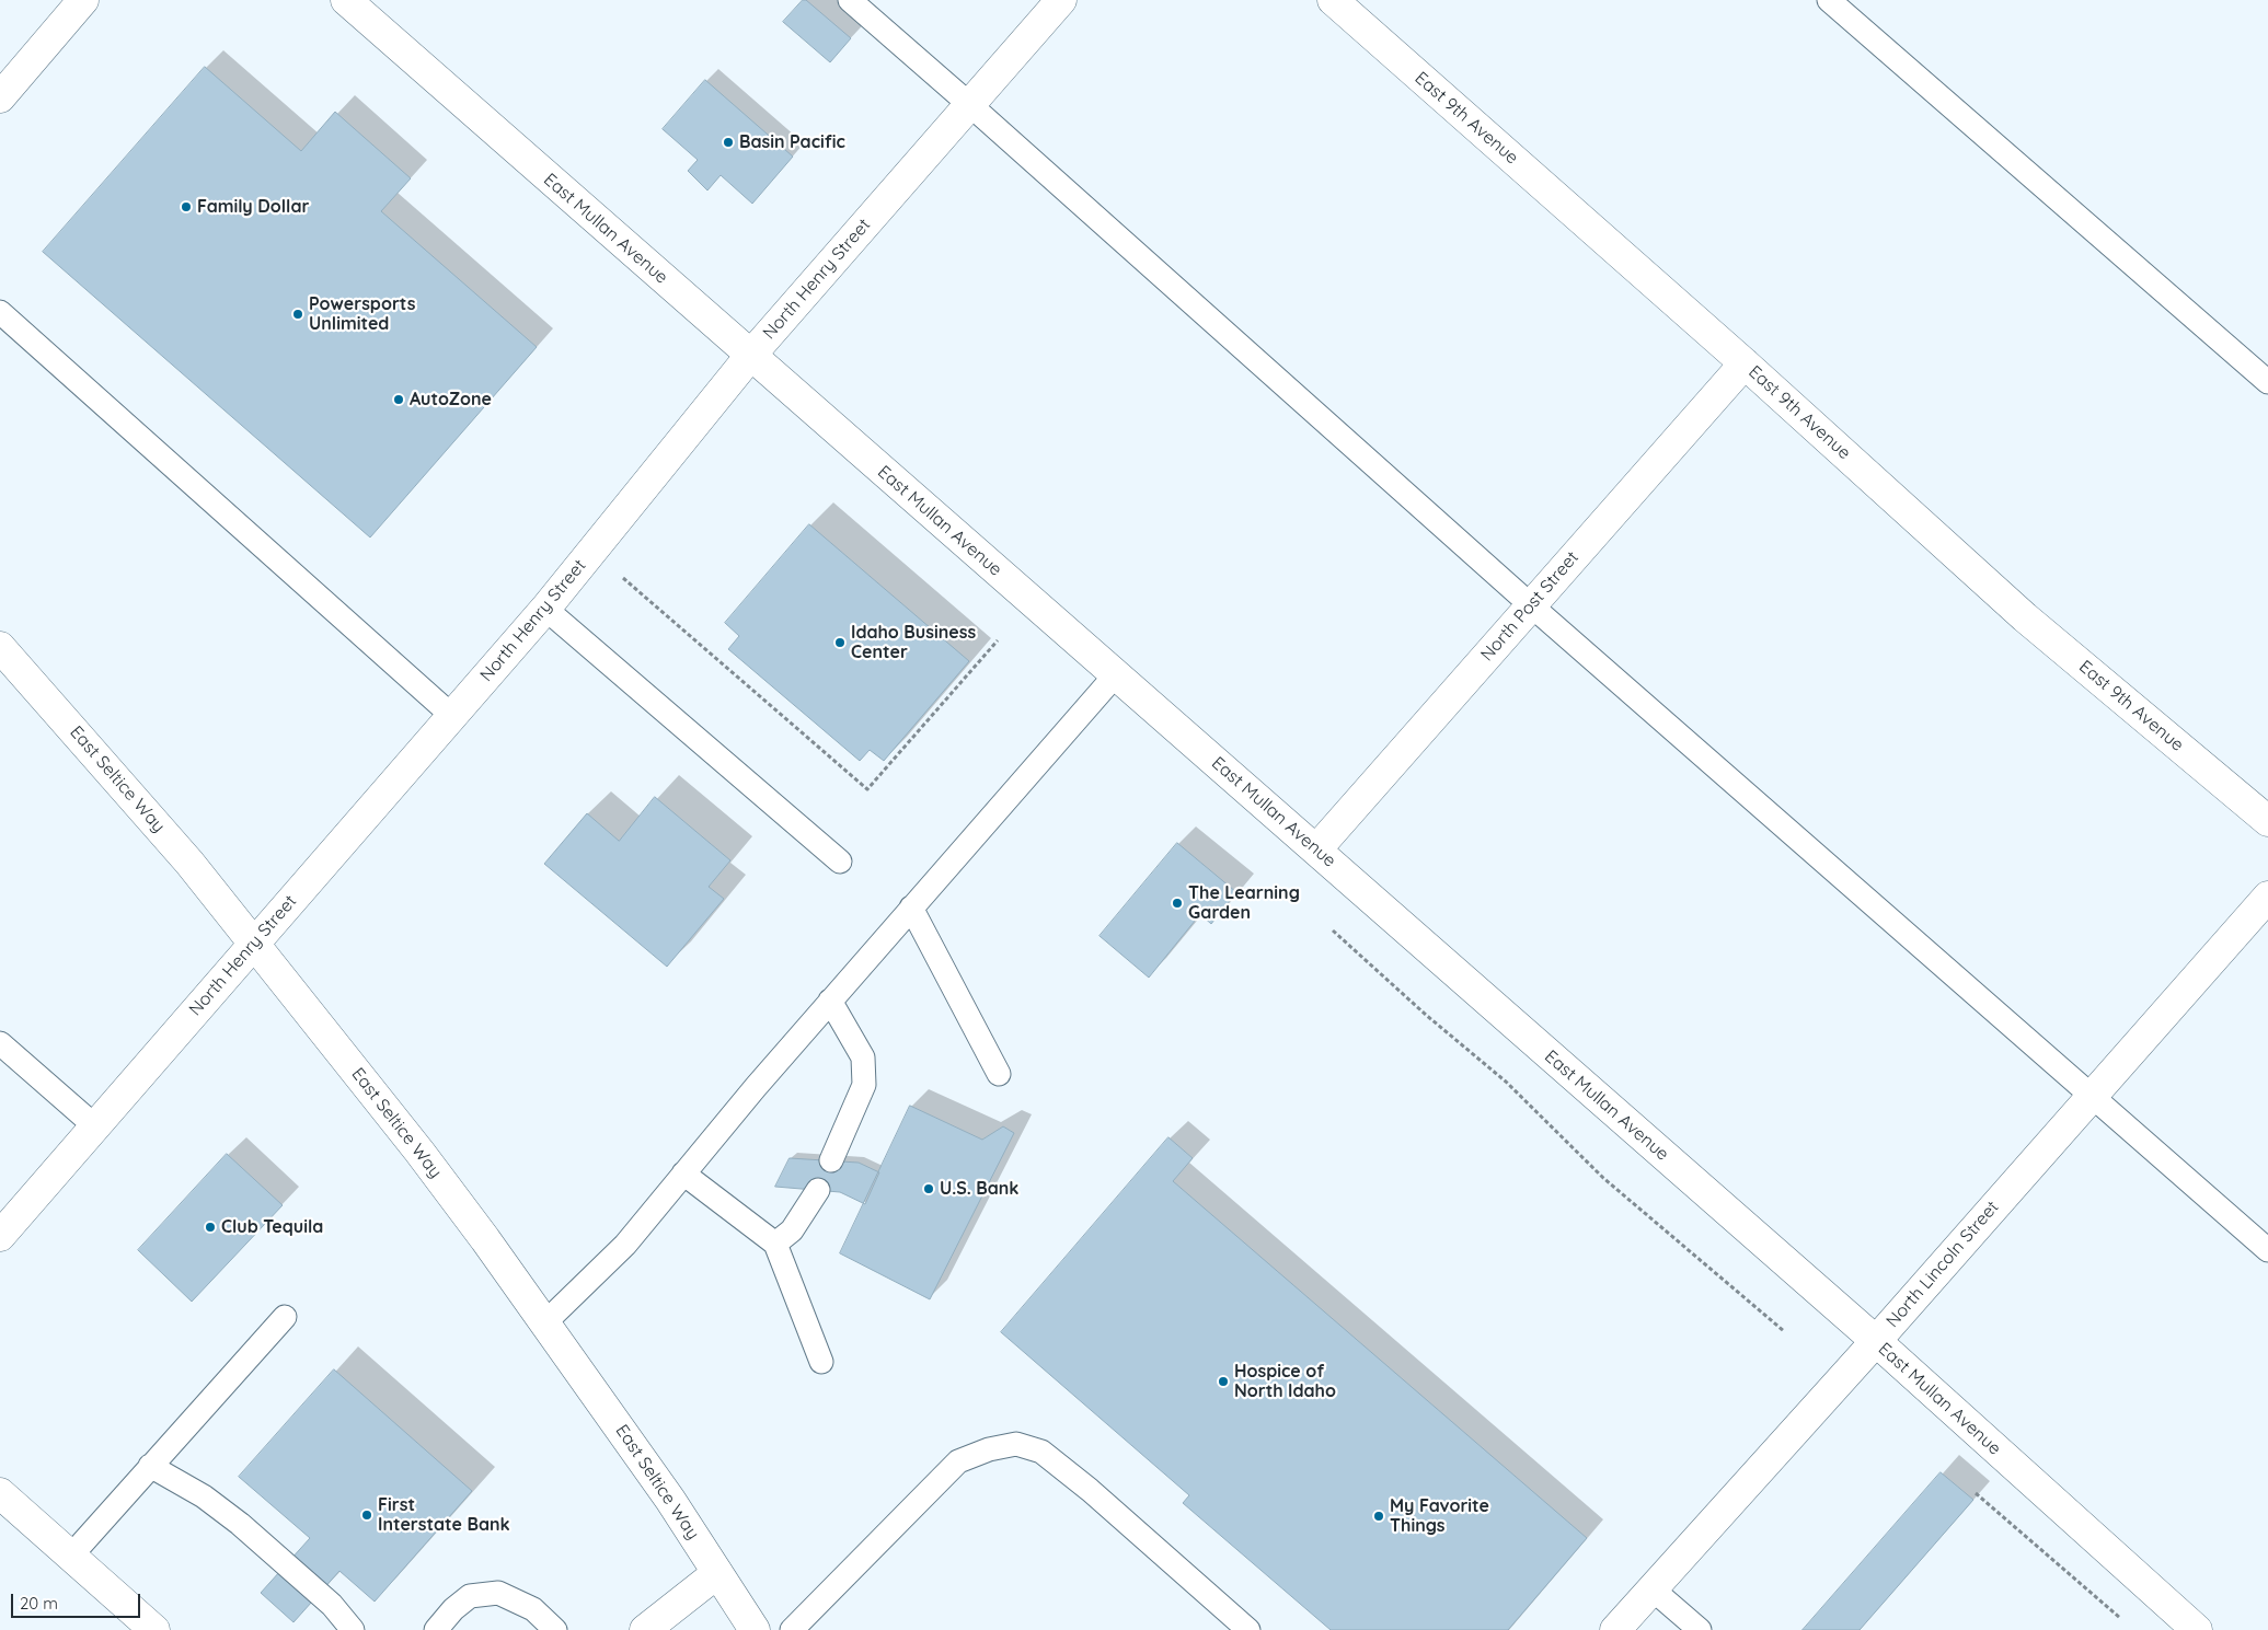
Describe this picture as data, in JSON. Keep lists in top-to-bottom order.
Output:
{
  "streets": {
    "street": [
      "East 9th Avenue",
      "East Mullan Avenue",
      "North Henry Street",
      "North Post Street",
      "East Seltice Way",
      "North Lincoln Street"
    ]
  },
  "crossings": [
    ["East 9th Avenue", "North Post Street"],
    ["East Mullan Avenue", "North Henry Street"],
    ["East Mullan Avenue", "North Post Street"],
    ["East Mullan Avenue", "North Lincoln Street"],
    ["North Henry Street", "East Seltice Way"]
  ],
  "places": [
    "Basin Pacific",
    "Family Dollar",
    "Powersports Unlimited",
    "AutoZone",
    "Idaho Business Center",
    "The Learning Garden",
    "U.S. Bank",
    "Club Tequila",
    "Hospice of North Idaho",
    "First Interstate Bank",
    "My Favorite Things"
  ],
  "scale_bar": "20 m"
}
